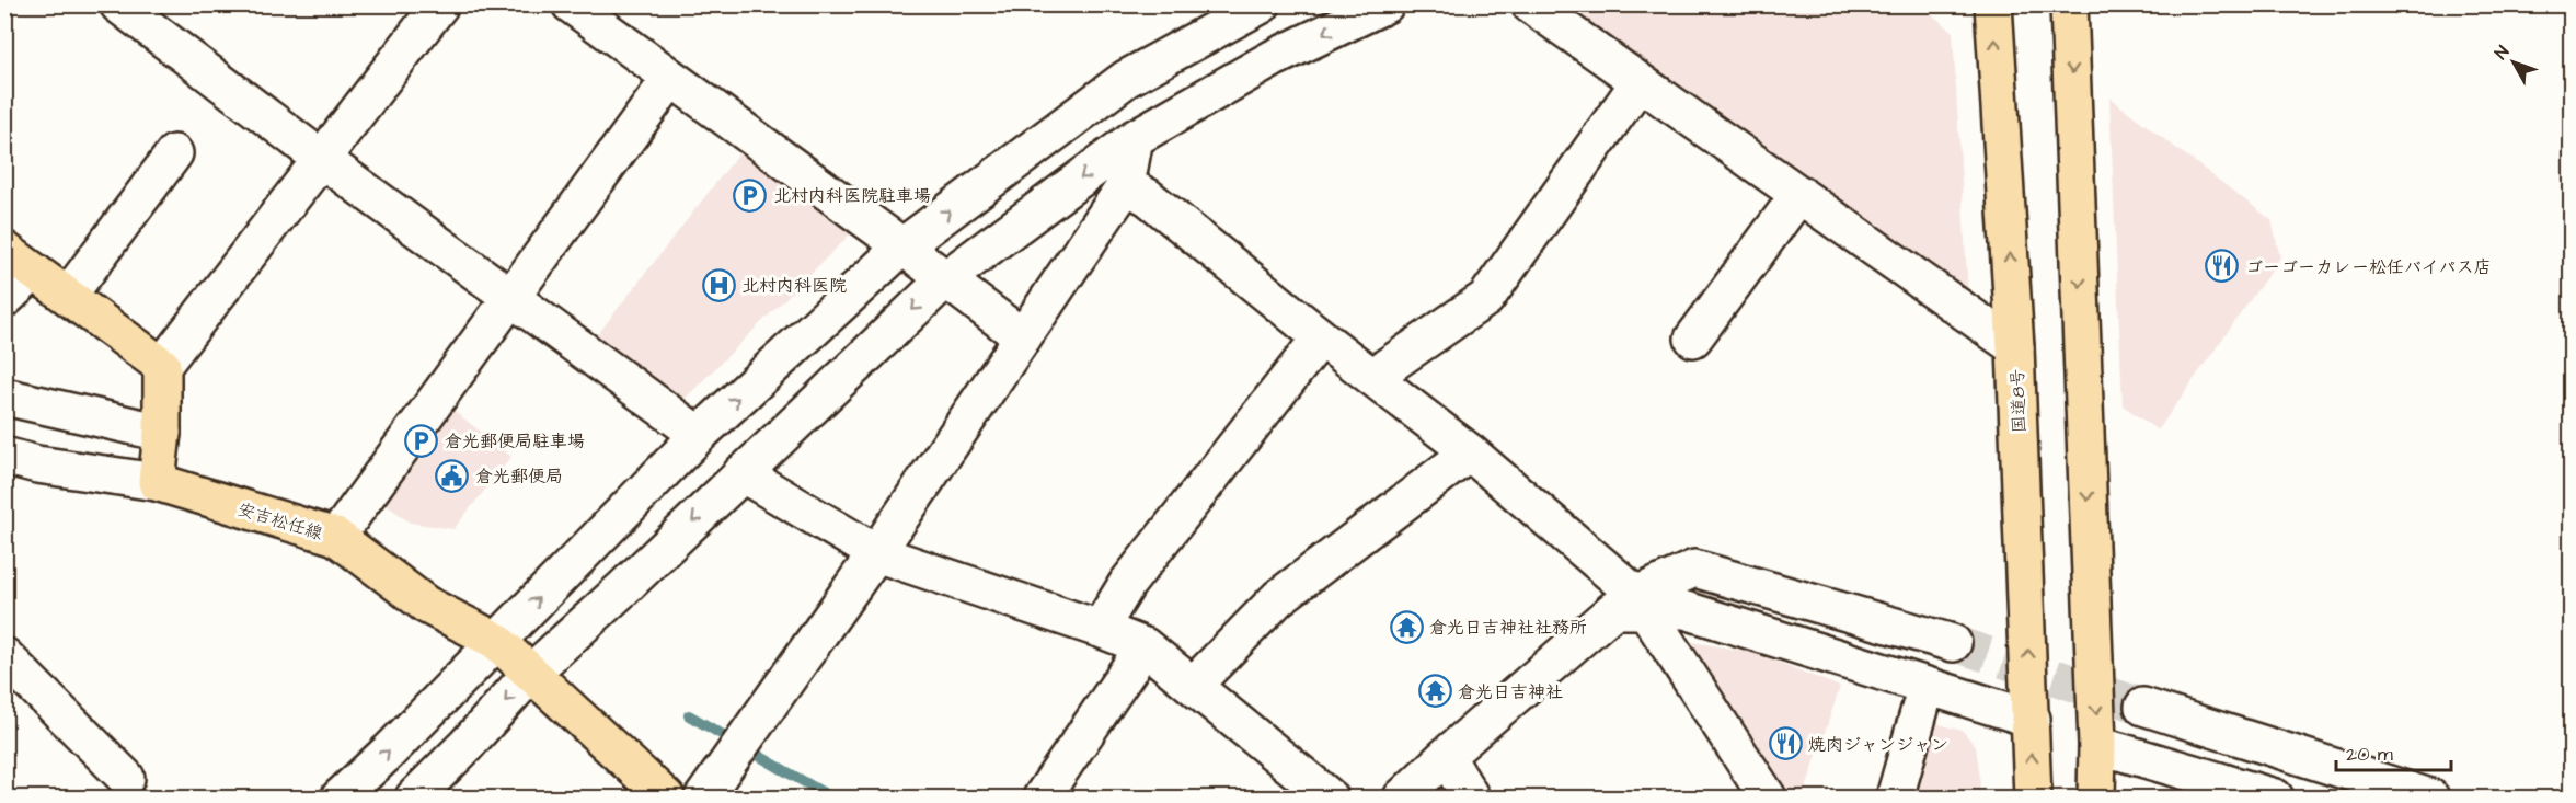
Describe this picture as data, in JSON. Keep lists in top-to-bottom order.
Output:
{
  "streets": {
    "main road": ["国道8号", "安吉松任線"]
  },
  "places": {
    "parking": ["北村内科医院駐車場", "倉光郵便局駐車場"],
    "restaurant": ["ゴーゴーカレー松任バイパス店", "焼肉ジャンジャン"],
    "hospital": ["北村内科医院"],
    "public building": ["倉光郵便局"],
    "temple": ["倉光日吉神社社務所", "倉光日吉神社"]
  },
  "scale_bar": "20 m",
  "north": "top left"
}
